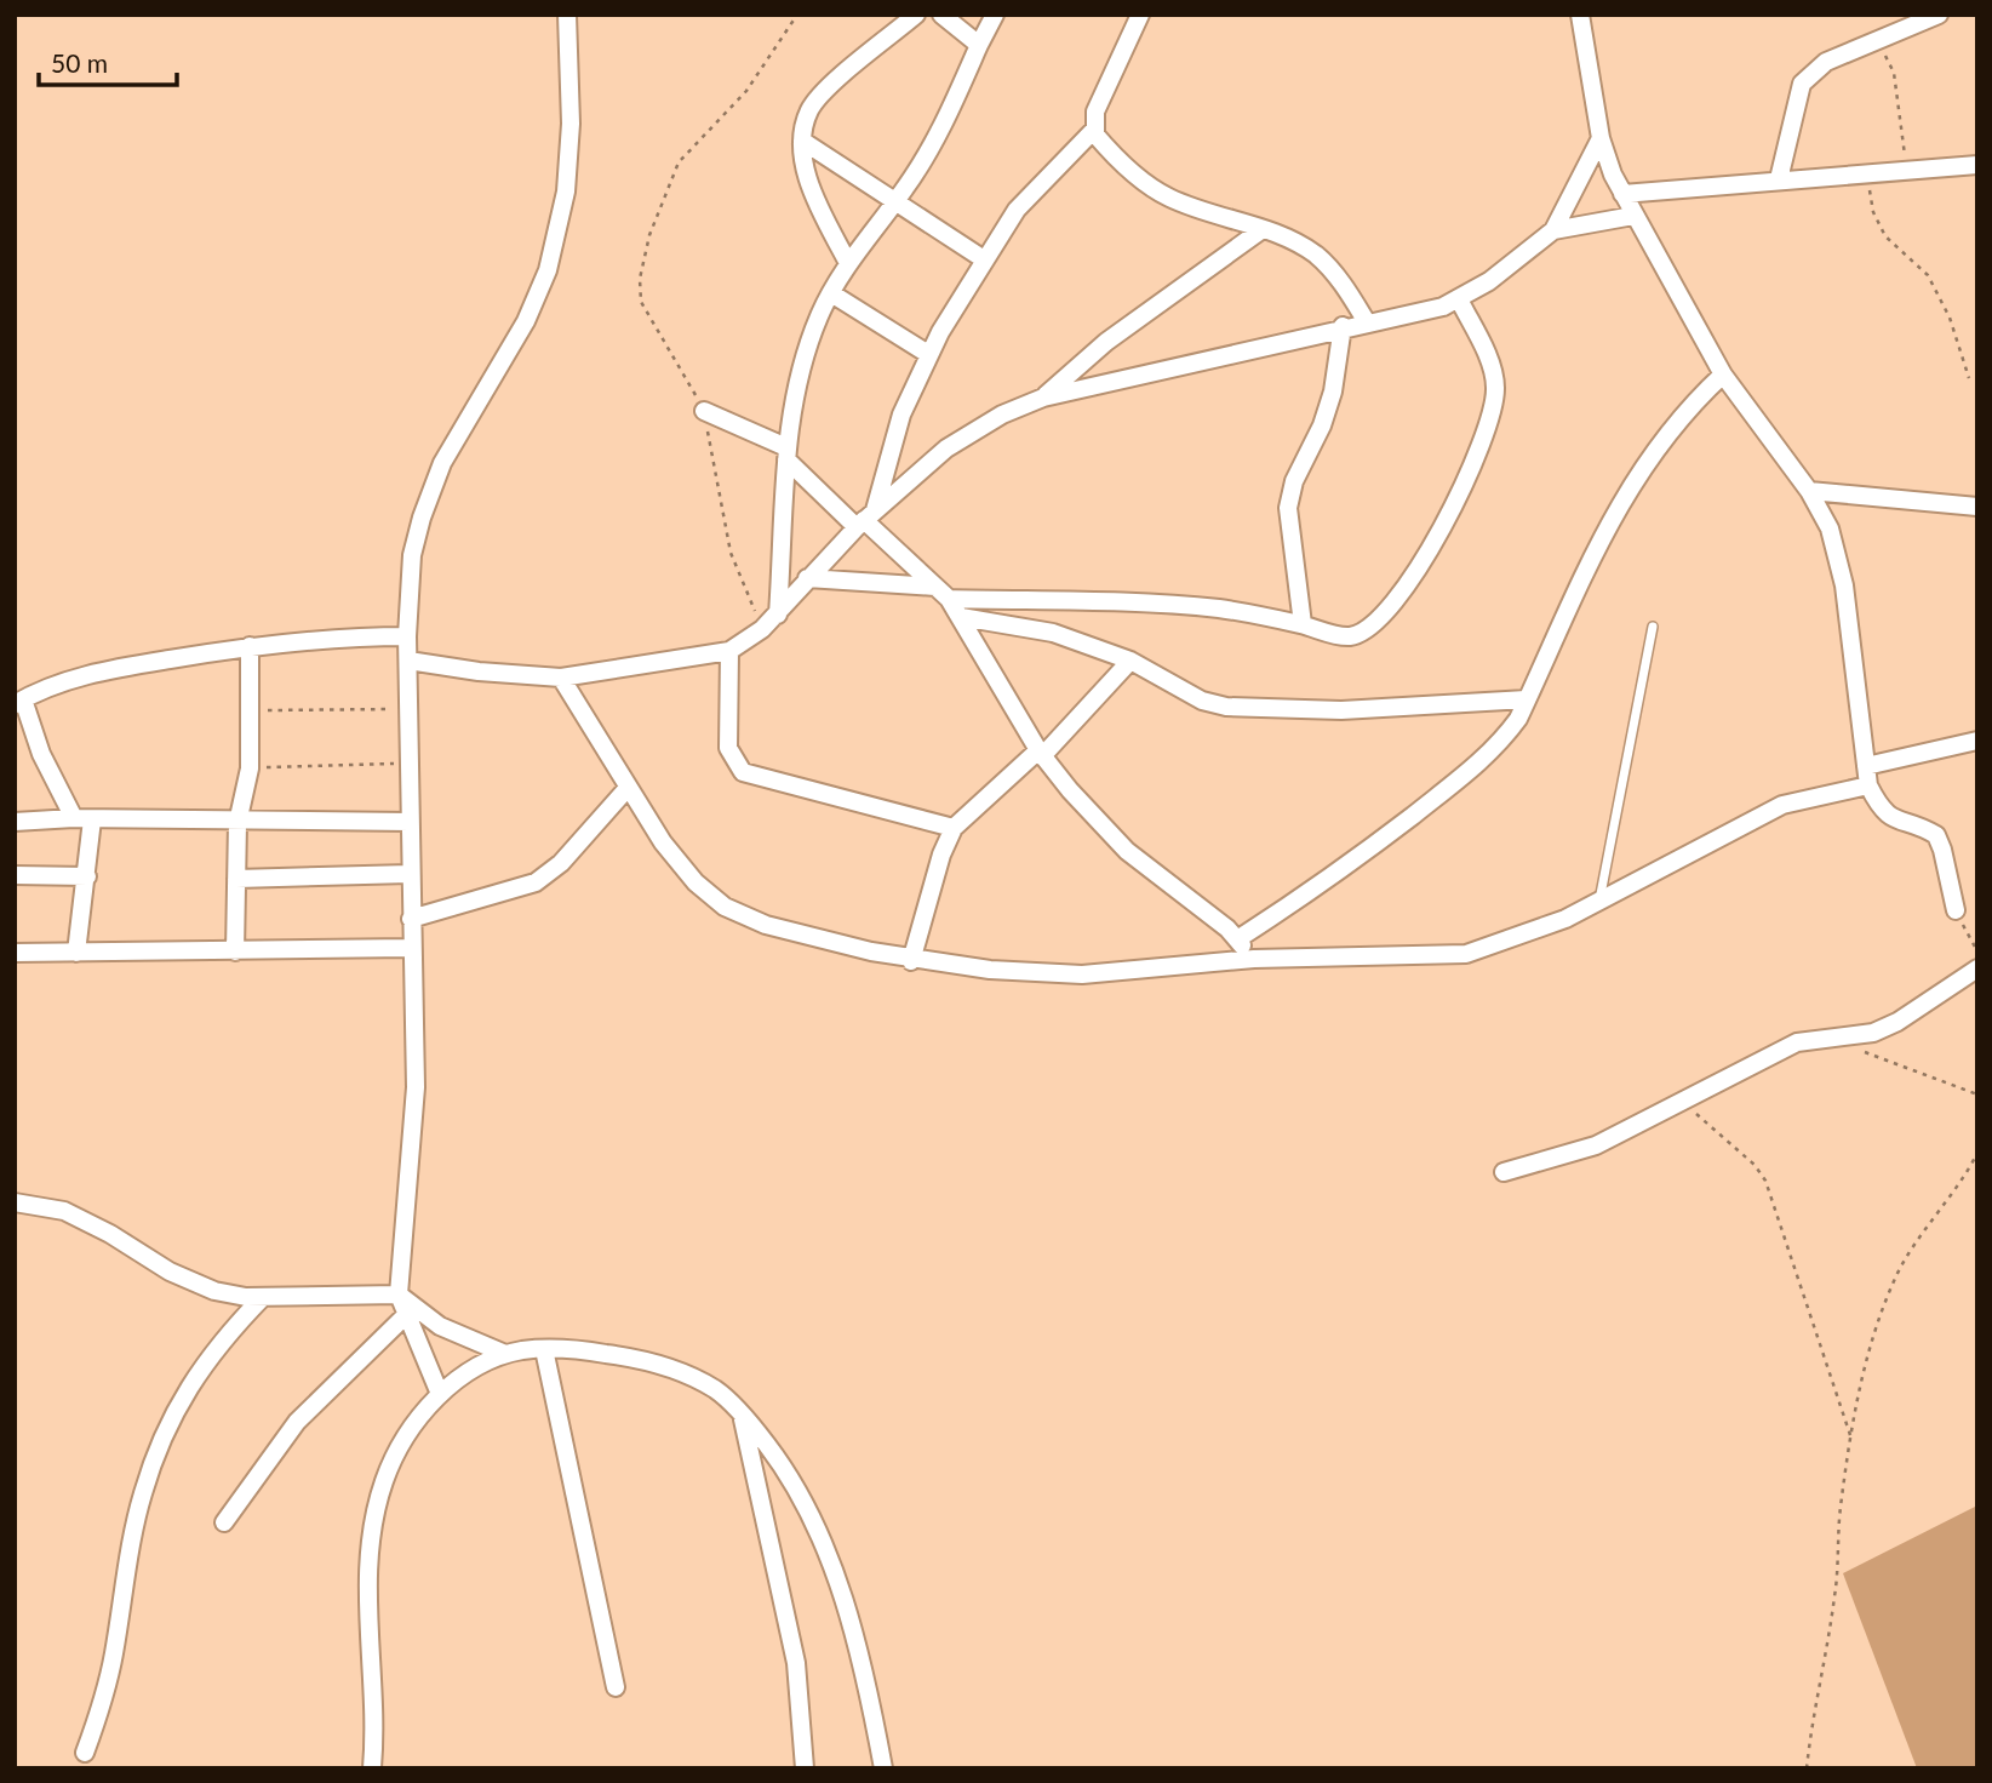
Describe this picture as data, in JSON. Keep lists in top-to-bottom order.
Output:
{
  "scale_bar": "50 m"
}
